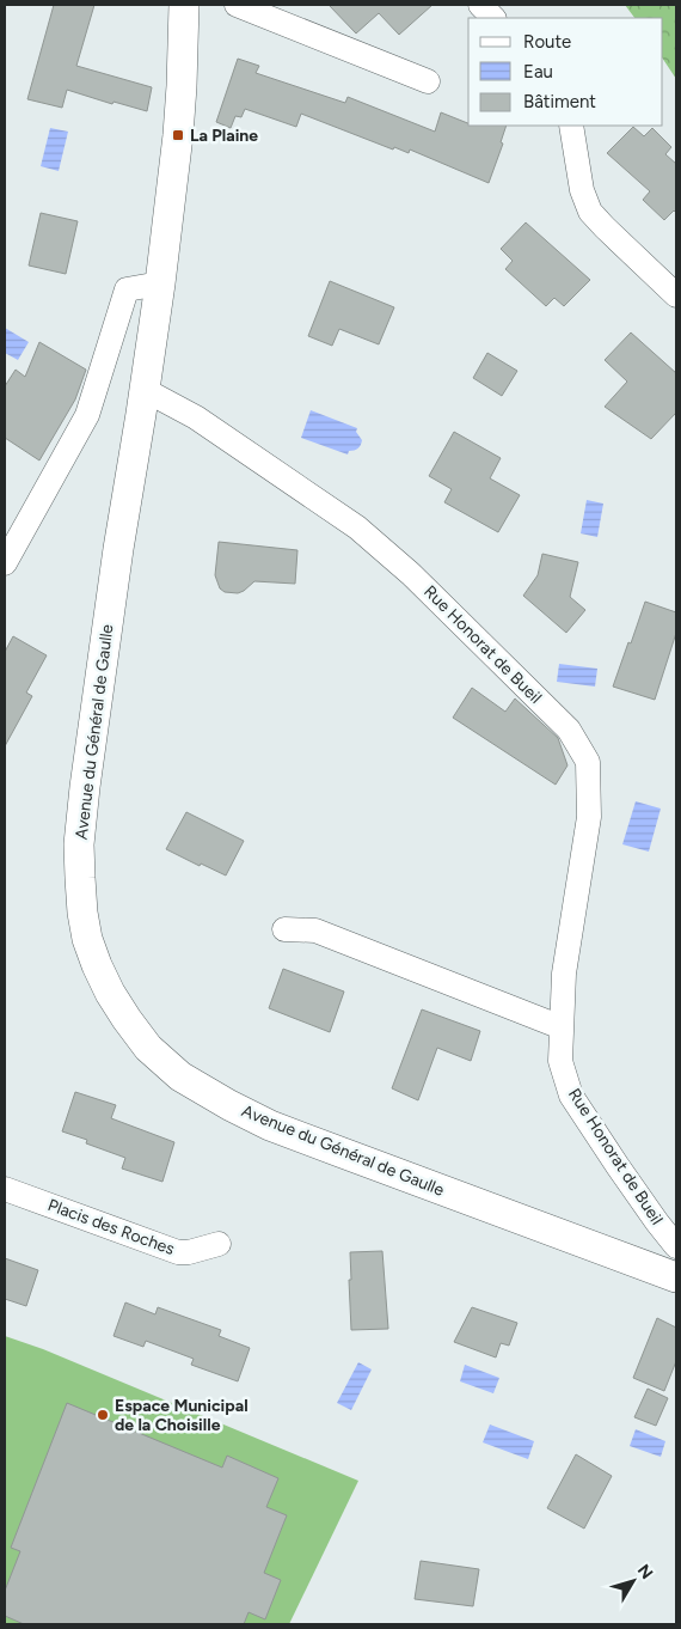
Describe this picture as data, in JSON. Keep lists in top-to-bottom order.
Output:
{
  "streets": {
    "street": ["Rue Honorat de Bueil", "Avenue du Général de Gaulle", "Placis des Roches"]
  },
  "crossings": [
    ["Rue Honorat de Bueil", "Avenue du Général de Gaulle"]
  ],
  "places": {
    "transit": ["La Plaine"],
    "other": ["Espace Municipal de la Choisille"]
  },
  "legend": ["Route", "Eau", "Bâtiment"],
  "north": "top right"
}
